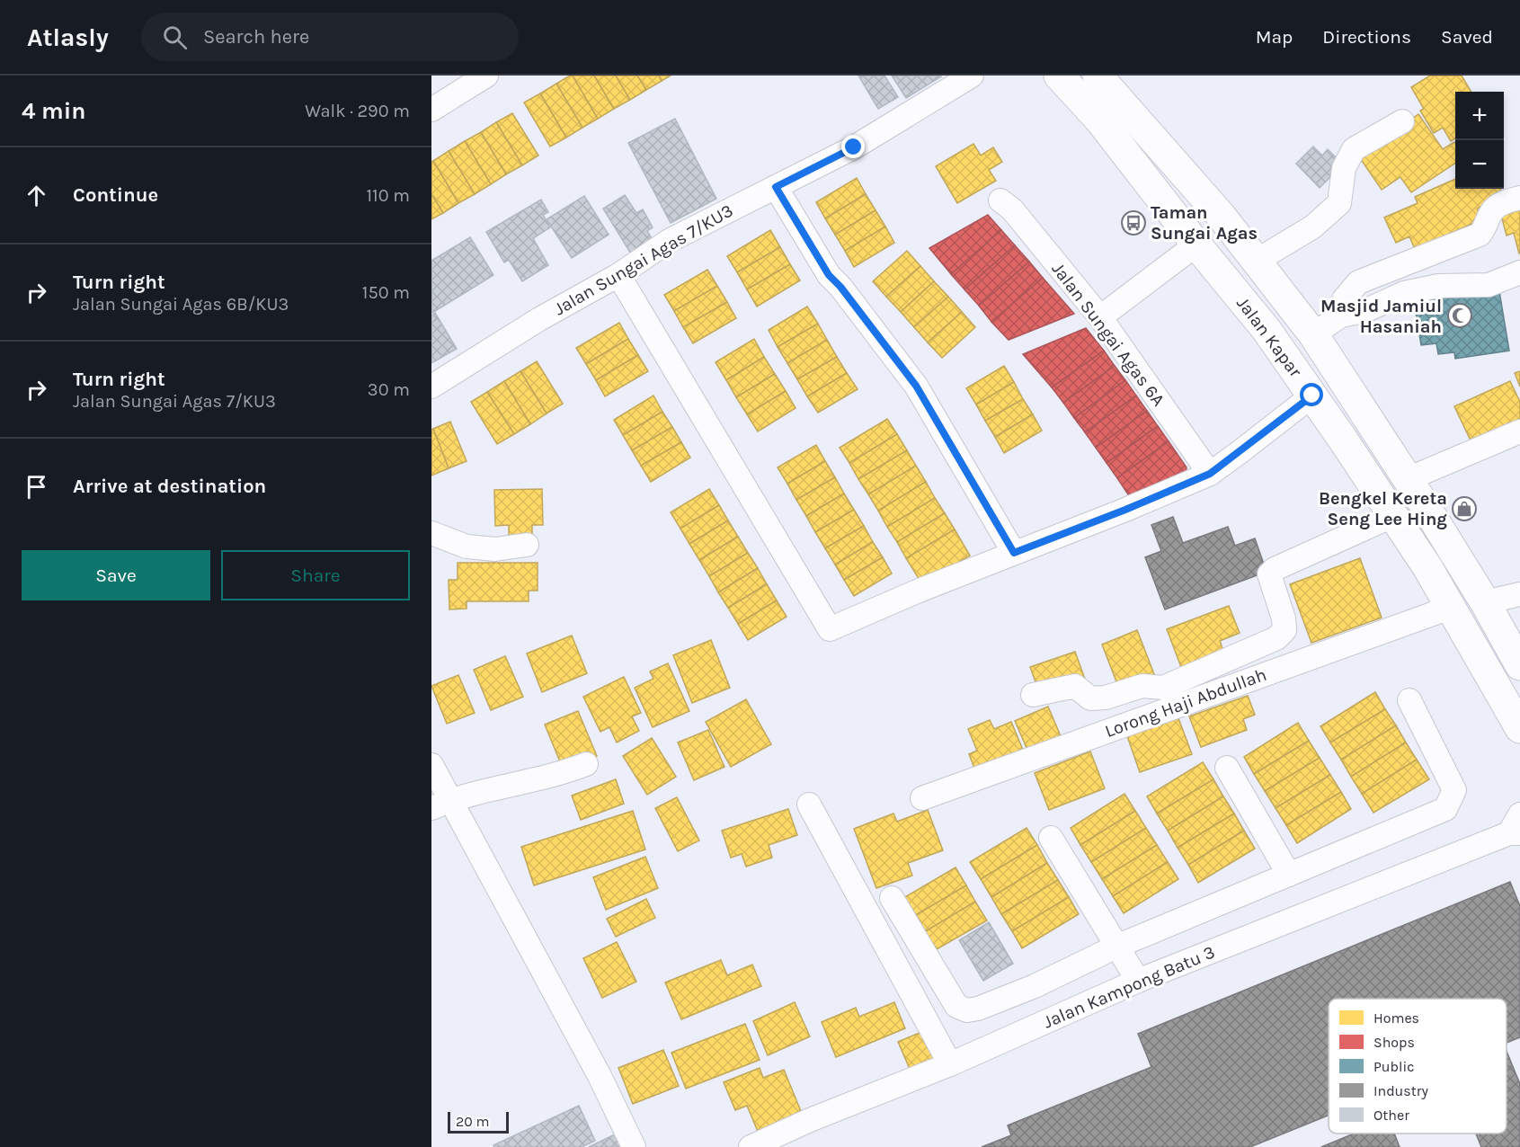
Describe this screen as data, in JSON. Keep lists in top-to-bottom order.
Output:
{
  "streets": {
    "highway": ["Jalan Kapar"],
    "street": [
      "Jalan Sungai Agas 7/KU3",
      "Jalan Sungai Agas 6A",
      "Lorong Haji Abdullah",
      "Jalan Kampong Batu 3"
    ]
  },
  "crossings": [
    ["Jalan Kapar", "Lorong Haji Abdullah"]
  ],
  "places": {
    "bus stop": ["Taman Sungai Agas"],
    "mosque": ["Masjid Jamiul Hasaniah"],
    "shop": ["Bengkel Kereta Seng Lee Hing"]
  },
  "legend": [
    "Homes",
    "Shops",
    "Public",
    "Industry",
    "Other"
  ],
  "scale_bar": "20 m",
  "page": {
    "header": "Atlasly",
    "search": "Search here",
    "nav": ["Map", "Directions", "Saved"],
    "heading": ["4 min", "Walk · 290 m"],
    "map_buttons": ["+", "−"],
    "list": [
      ["Continue", "110 m"],
      ["Turn right", "Jalan Sungai Agas 6B/KU3", "150 m"],
      ["Turn right", "Jalan Sungai Agas 7/KU3", "30 m"],
      "Arrive at destination"
    ],
    "buttons": ["Save", "Share"],
    "scale": "20 m"
  }
}
